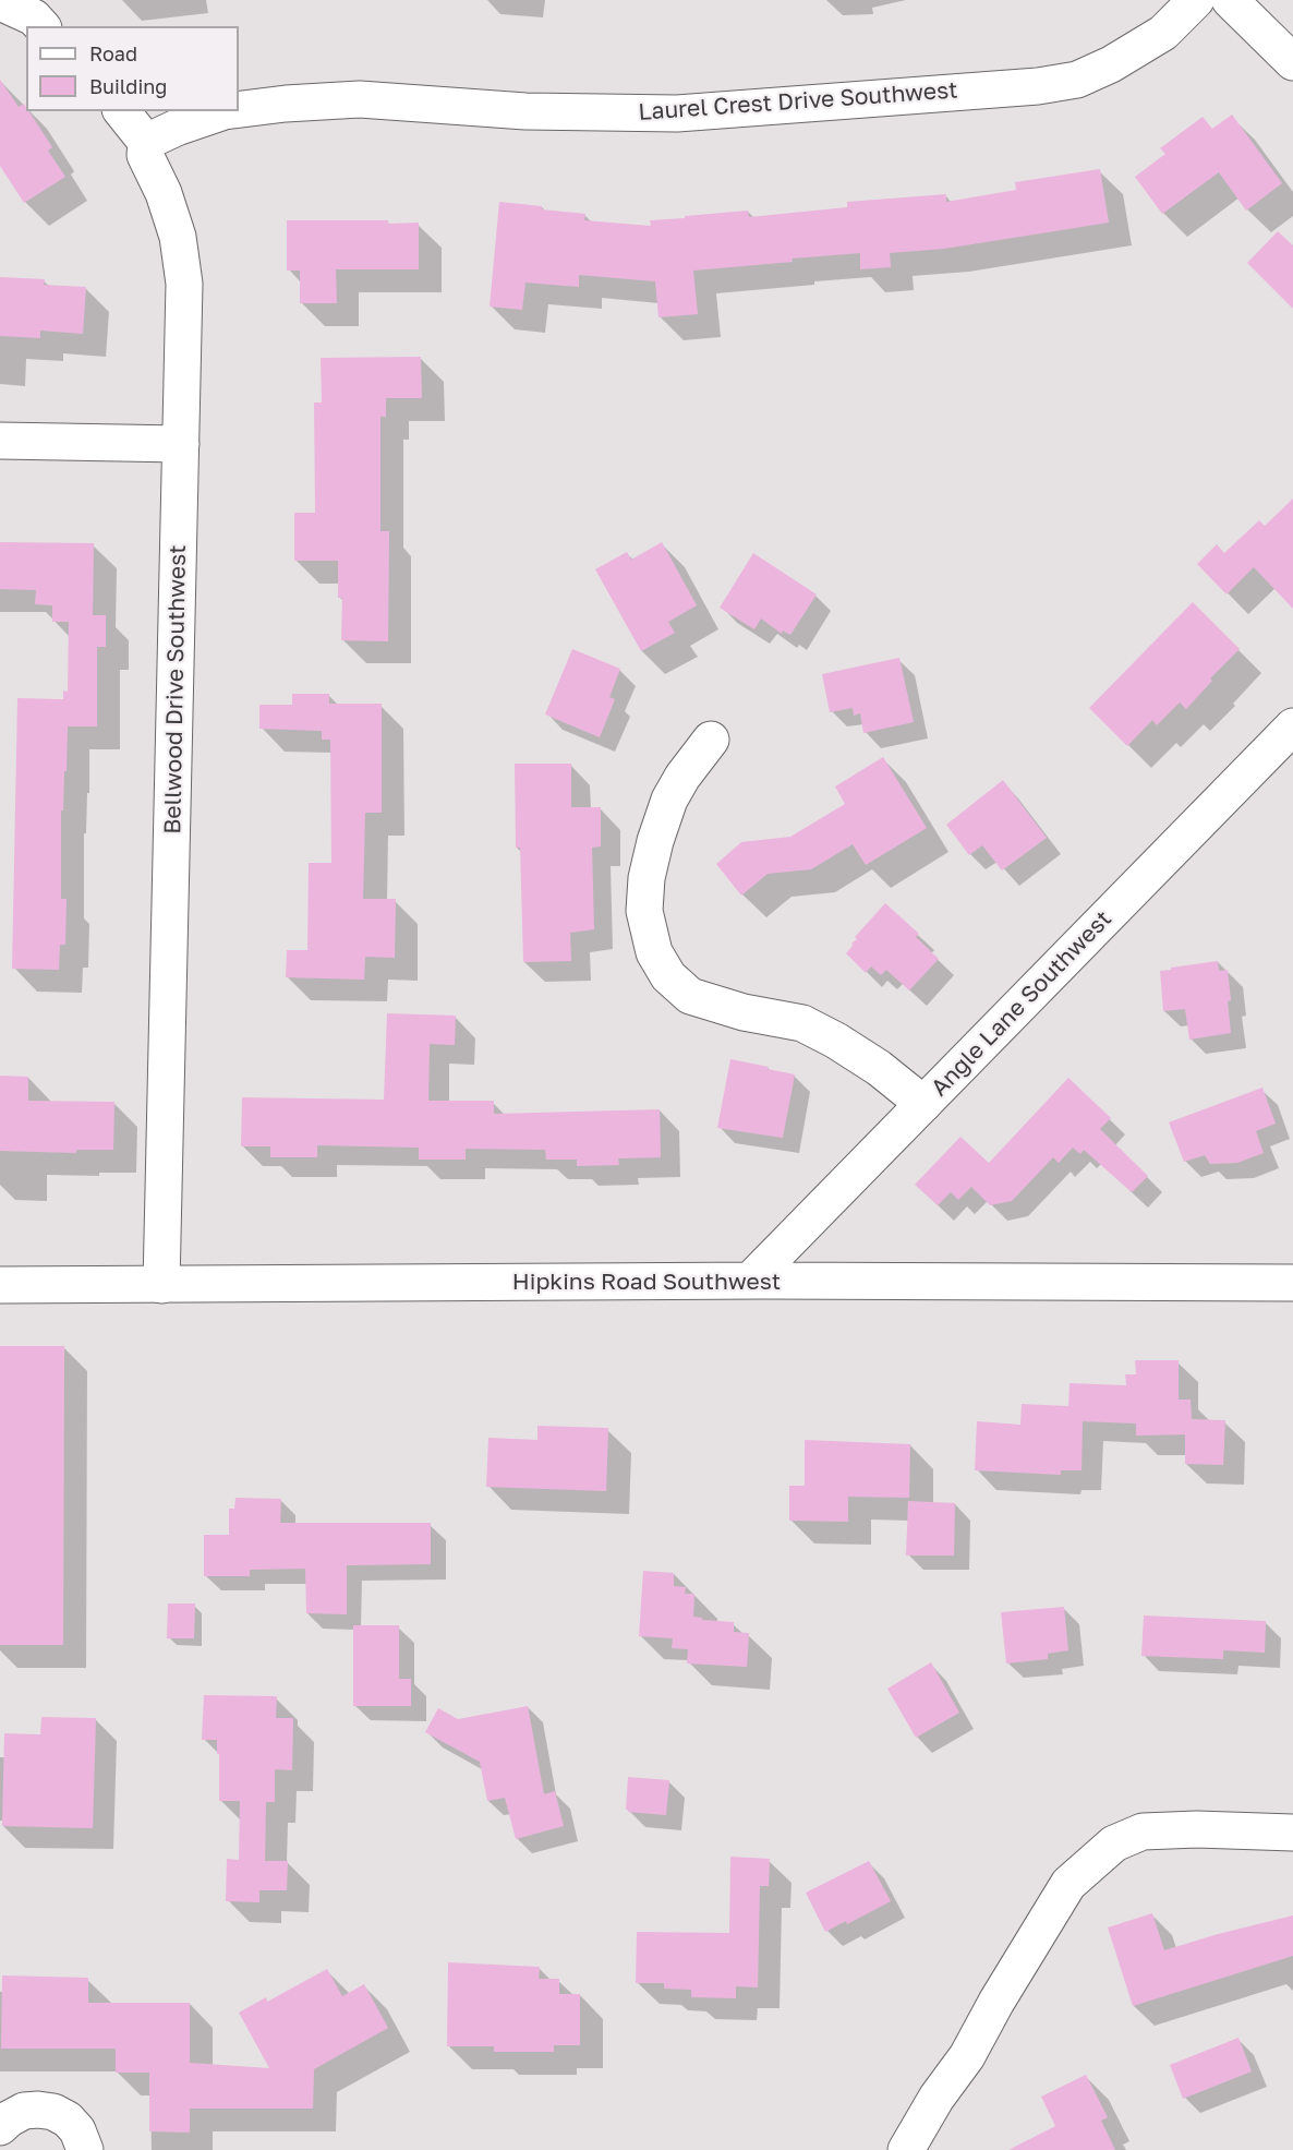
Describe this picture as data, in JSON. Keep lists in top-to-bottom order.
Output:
{
  "streets": {
    "street": [
      "Laurel Crest Drive Southwest",
      "Bellwood Drive Southwest",
      "Angle Lane Southwest",
      "Hipkins Road Southwest"
    ]
  },
  "crossings": [
    ["Laurel Crest Drive Southwest", "Bellwood Drive Southwest"],
    ["Bellwood Drive Southwest", "Hipkins Road Southwest"],
    ["Angle Lane Southwest", "Hipkins Road Southwest"]
  ],
  "legend": ["Road", "Building"]
}
